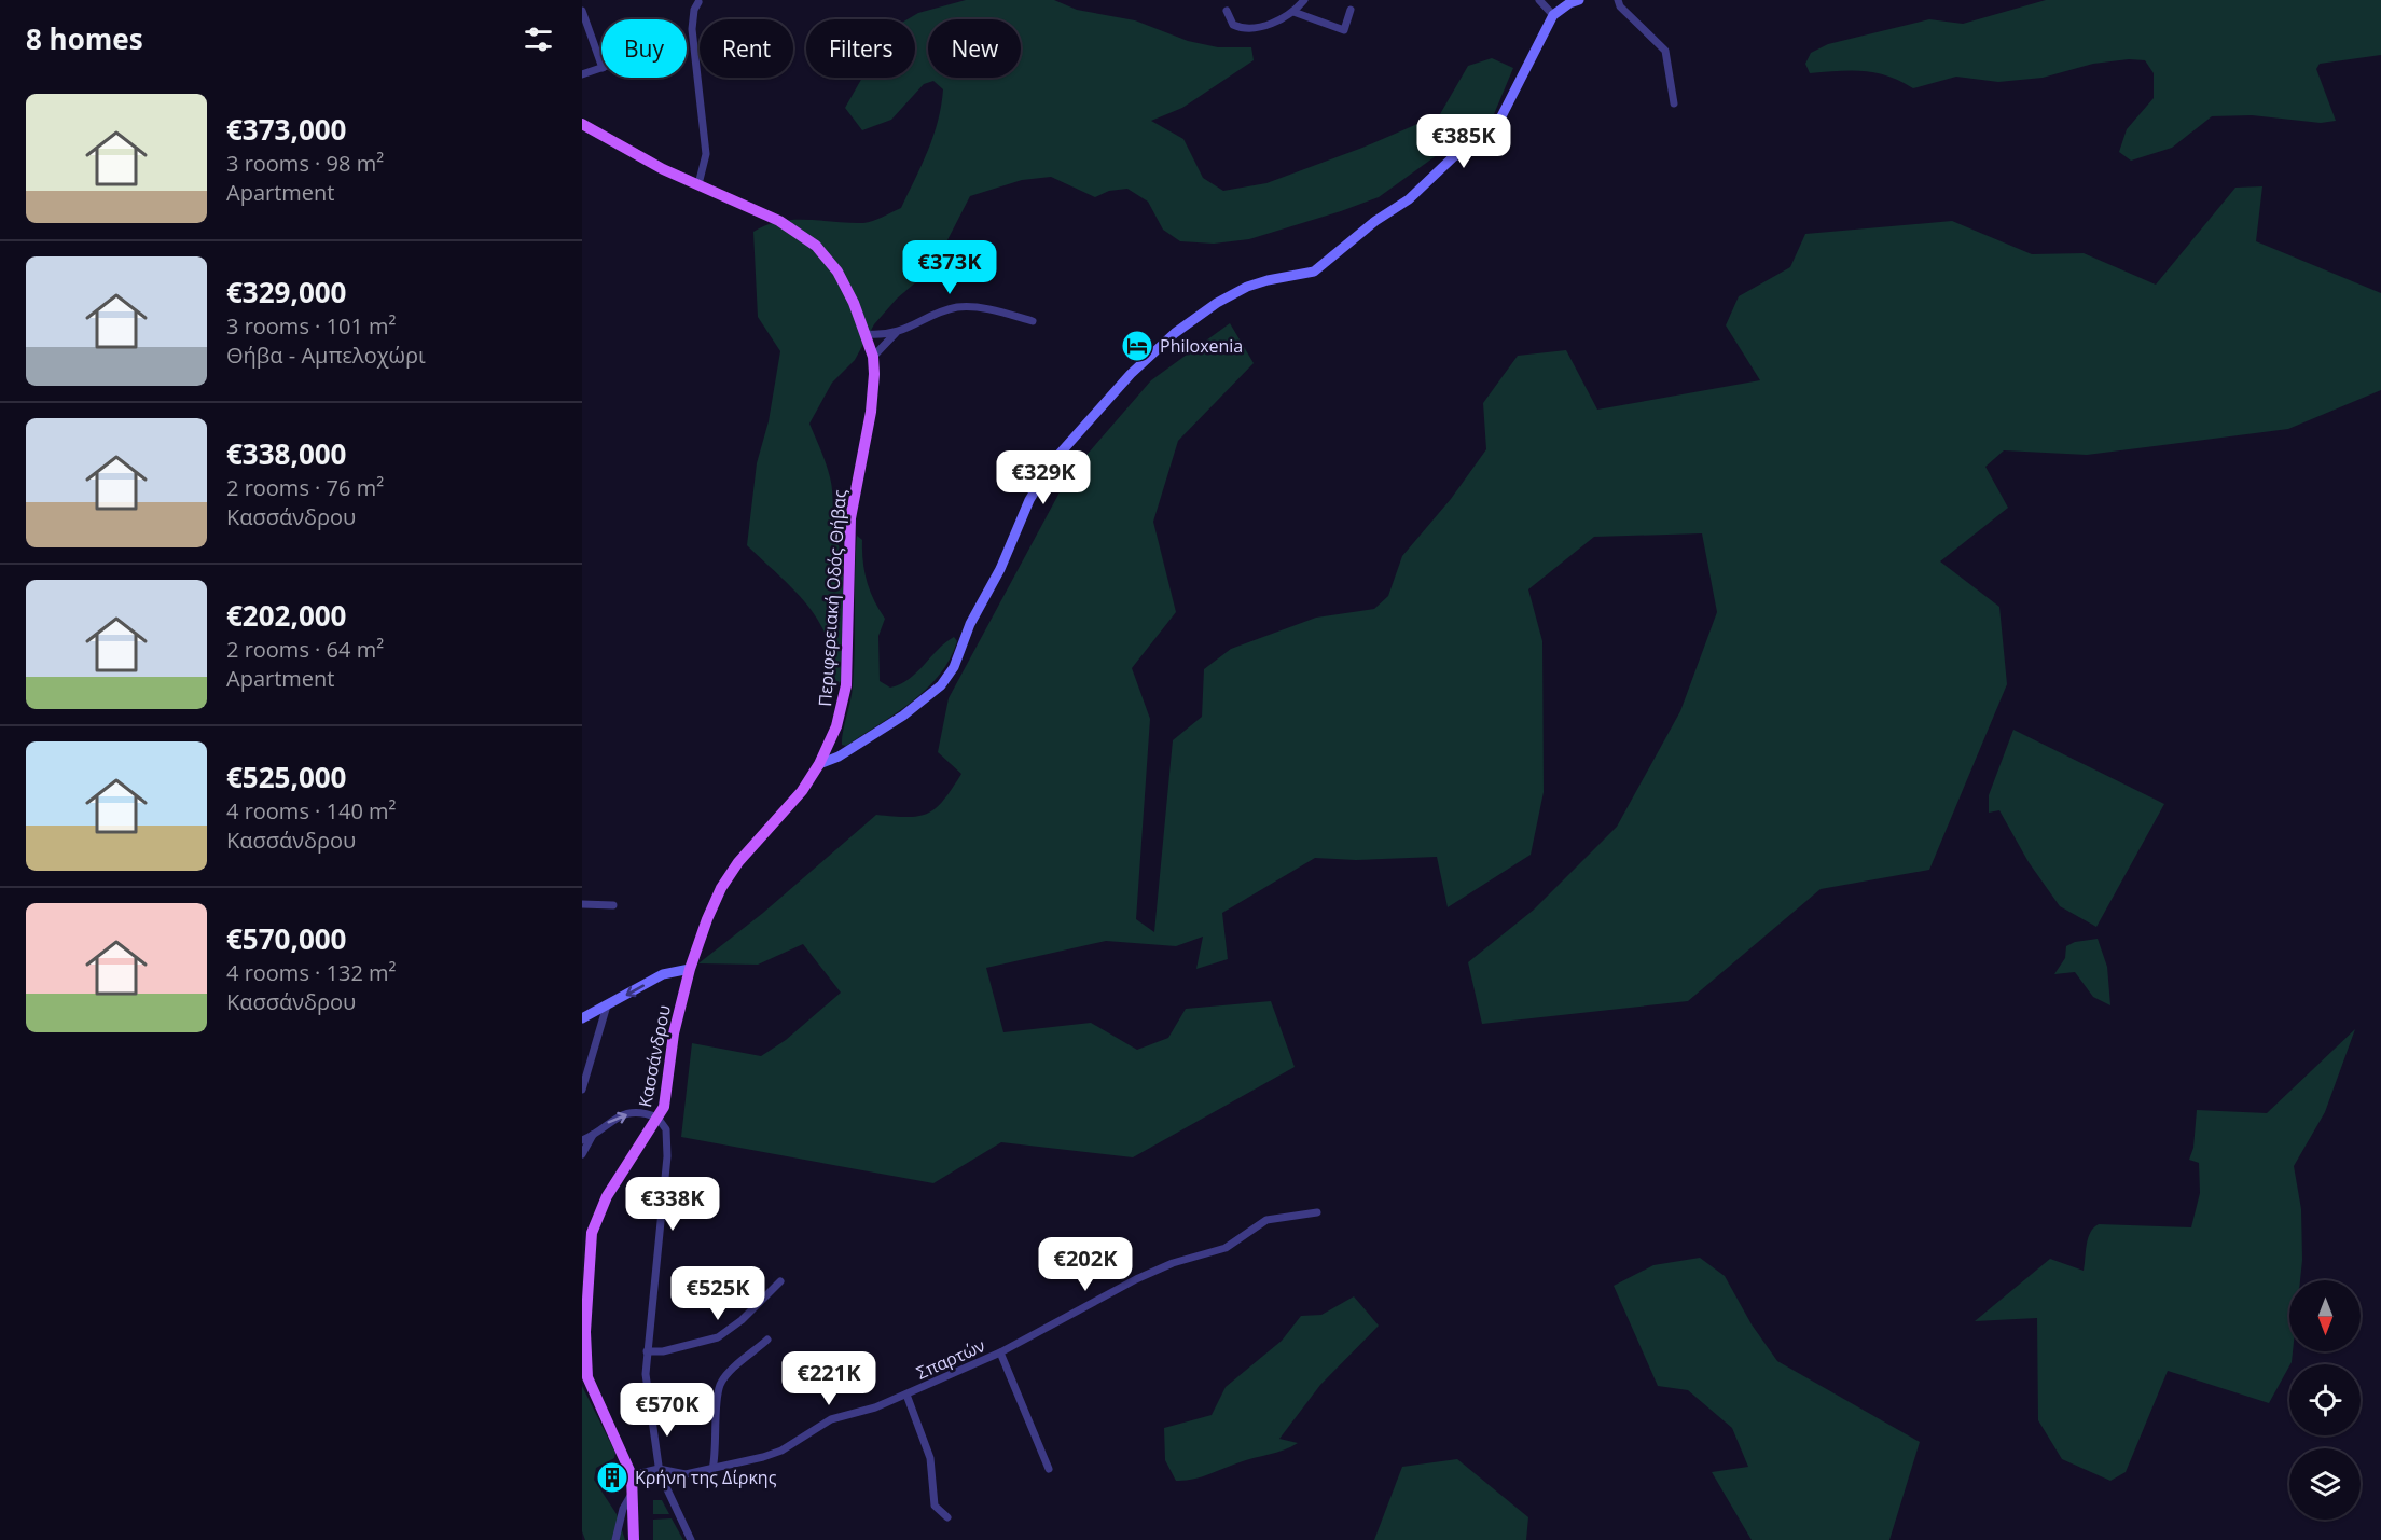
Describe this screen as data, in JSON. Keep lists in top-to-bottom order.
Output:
{
  "streets": {
    "main road": ["Περιφερειακή Οδός Θήβας", "Κασσάνδρου"],
    "street": ["Σπαρτών"]
  },
  "crossings": [
    ["Περιφερειακή Οδός Θήβας", "Κασσάνδρου"],
    ["Κασσάνδρου", "Σπαρτών"]
  ],
  "places": {
    "hotel": ["Philoxenia"],
    "building": ["Κρήνη της Δίρκης"]
  },
  "north": "bottom",
  "page": {
    "heading": "8 homes",
    "chip": [
      "Buy",
      "Rent",
      "Filters",
      "New"
    ],
    "list": [
      {
        "name": "€373,000",
        "note": "3 rooms · 98 m² · Apartment"
      },
      {
        "name": "€329,000",
        "note": "3 rooms · 101 m² · Θήβα - Αμπελοχώρι"
      },
      {
        "name": "€338,000",
        "note": "2 rooms · 76 m² · Κασσάνδρου"
      },
      {
        "name": "€202,000",
        "note": "2 rooms · 64 m² · Apartment"
      },
      {
        "name": "€525,000",
        "note": "4 rooms · 140 m² · Κασσάνδρου"
      },
      {
        "name": "€570,000",
        "note": "4 rooms · 132 m² · Κασσάνδρου"
      }
    ],
    "price": [
      "€385K",
      "€373K",
      "€329K",
      "€338K",
      "€202K",
      "€525K",
      "€221K",
      "€570K"
    ]
  }
}
